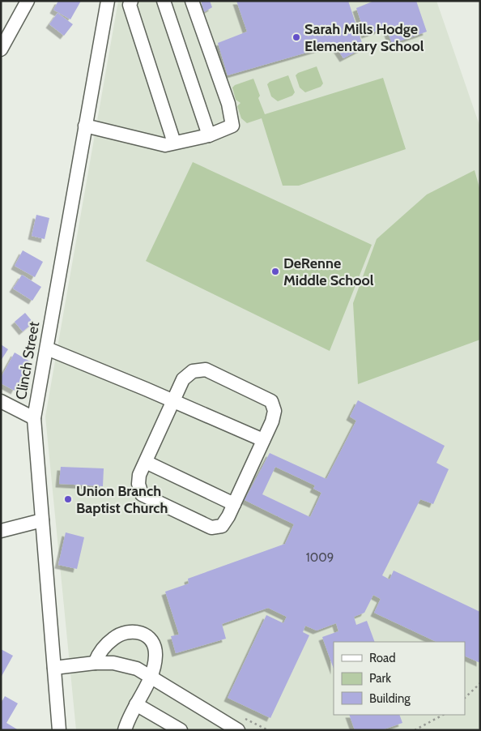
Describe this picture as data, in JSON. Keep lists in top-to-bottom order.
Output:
{
  "streets": {
    "street": ["Clinch Street"]
  },
  "places": ["Sarah Mills Hodge Elementary School", "DeRenne Middle School", "Union Branch Baptist Church"],
  "house_numbers": ["1009"],
  "legend": ["Road", "Park", "Building"]
}
